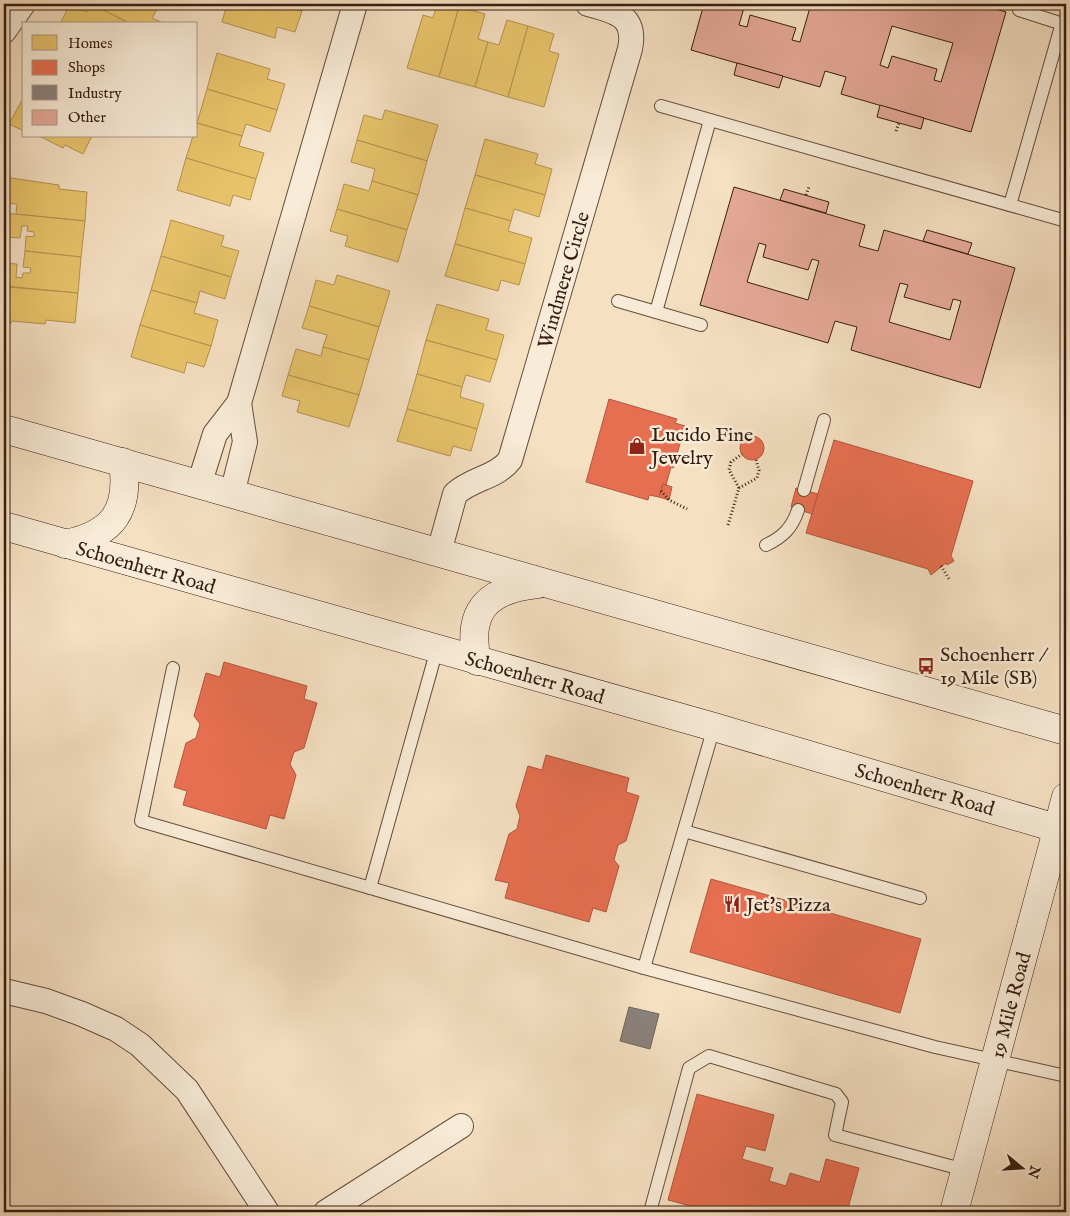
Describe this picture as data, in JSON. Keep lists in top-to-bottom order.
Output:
{
  "streets": {
    "main road": ["Schoenherr Road", "19 Mile Road"],
    "street": ["Windmere Circle"]
  },
  "crossings": [
    ["Schoenherr Road", "19 Mile Road"]
  ],
  "places": {
    "shop": ["Lucido Fine Jewelry"],
    "bus stop": ["Schoenherr / 19 Mile (SB)"],
    "restaurant": ["Jet's Pizza"]
  },
  "legend": [
    "Homes",
    "Shops",
    "Industry",
    "Other"
  ],
  "north": "right"
}
